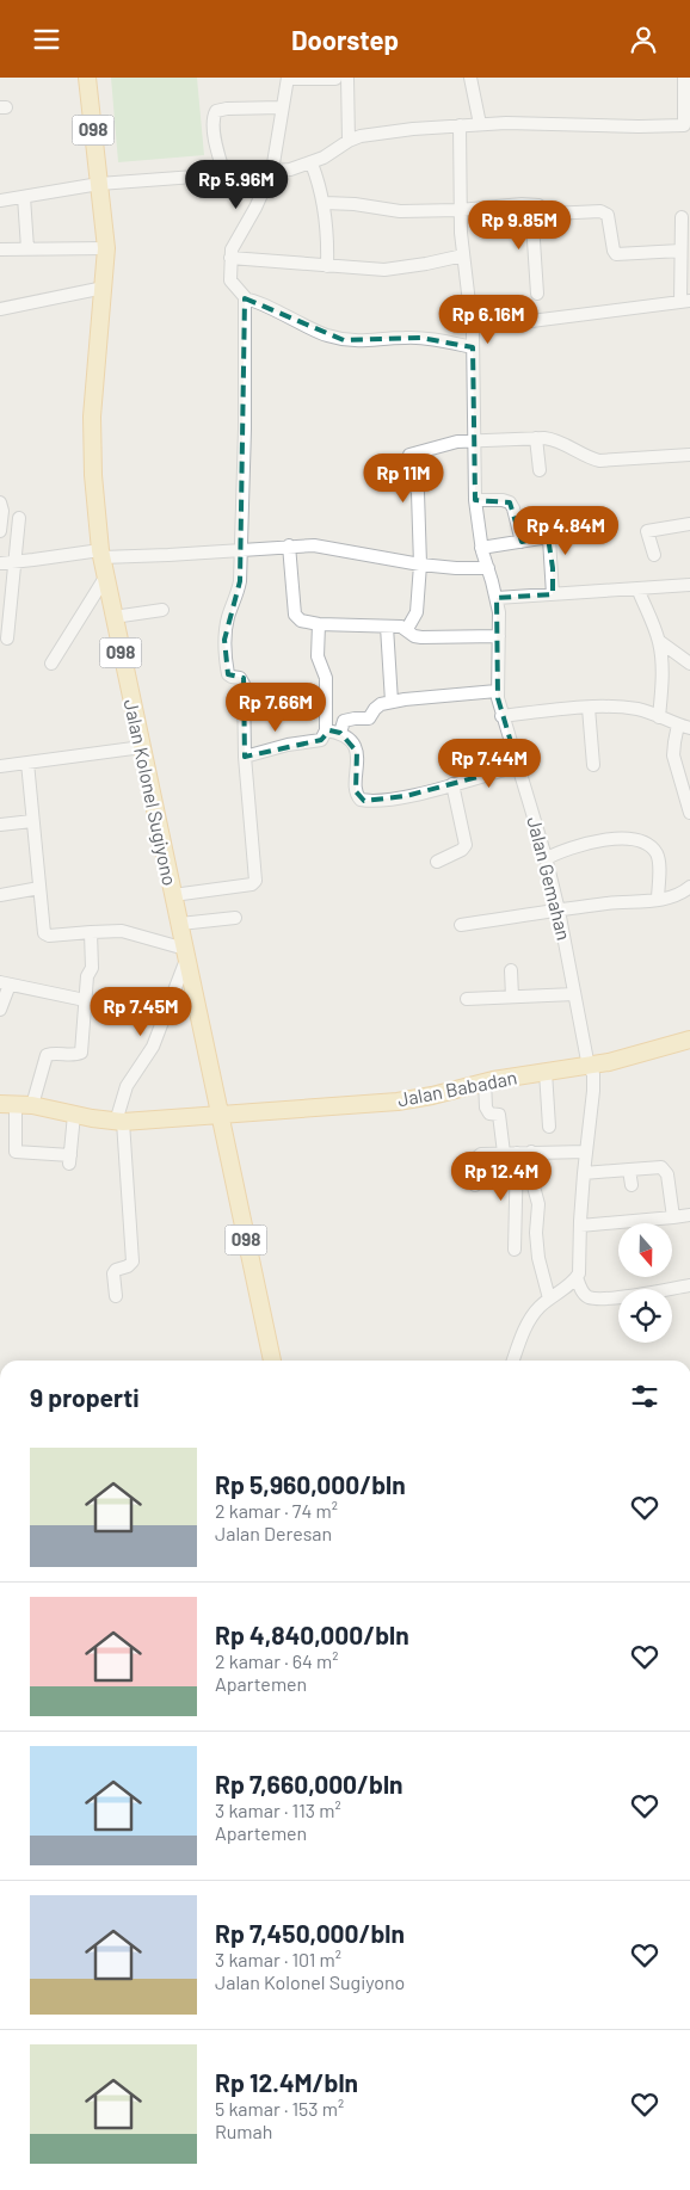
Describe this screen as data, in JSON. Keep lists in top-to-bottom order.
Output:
{
  "streets": {
    "main road": ["098", "Jalan Kolonel Sugiyono", "Jalan Babadan"],
    "street": ["Jalan Gemahan"]
  },
  "crossings": [
    ["098", "Jalan Kolonel Sugiyono"],
    ["098", "Jalan Babadan"],
    ["Jalan Kolonel Sugiyono", "Jalan Babadan"],
    ["Jalan Gemahan", "Jalan Babadan"]
  ],
  "north": "bottom",
  "page": {
    "header": "Doorstep",
    "price": [
      "Rp 5.96M",
      "Rp 9.85M",
      "Rp 6.16M",
      "Rp 11M",
      "Rp 4.84M",
      "Rp 7.66M",
      "Rp 7.44M",
      "Rp 7.45M",
      "Rp 12.4M"
    ],
    "heading": "9 properti",
    "list": [
      {
        "name": "Rp 5,960,000/bln",
        "note": "2 kamar · 74 m² · Jalan Deresan"
      },
      {
        "name": "Rp 4,840,000/bln",
        "note": "2 kamar · 64 m² · Apartemen"
      },
      {
        "name": "Rp 7,660,000/bln",
        "note": "3 kamar · 113 m² · Apartemen"
      },
      {
        "name": "Rp 7,450,000/bln",
        "note": "3 kamar · 101 m² · Jalan Kolonel Sugiyono"
      },
      {
        "name": "Rp 12.4M/bln",
        "note": "5 kamar · 153 m² · Rumah"
      }
    ]
  }
}
